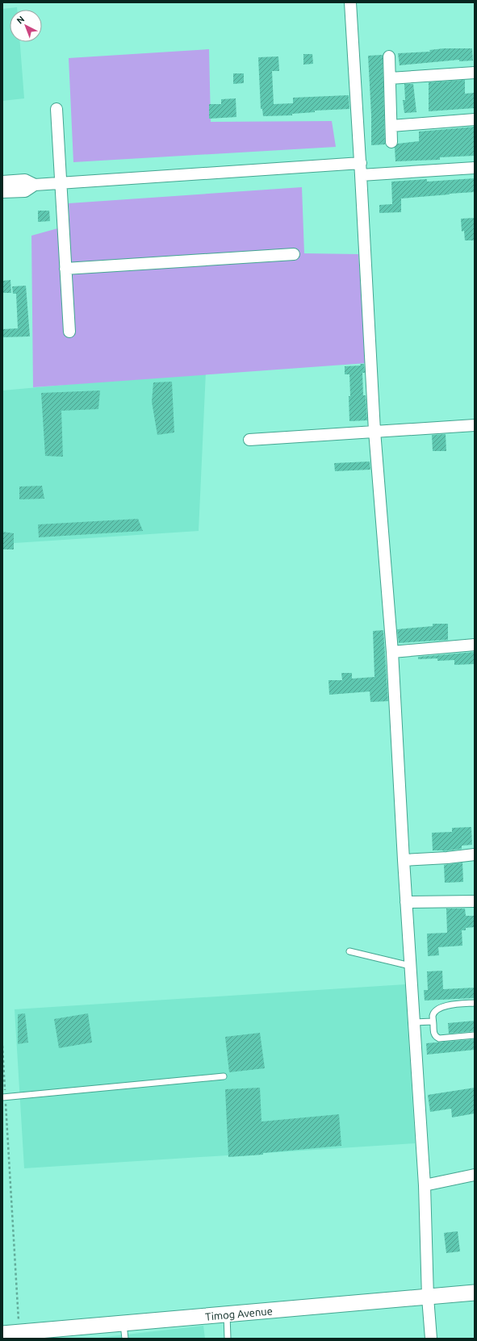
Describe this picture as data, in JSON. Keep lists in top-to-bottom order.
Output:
{
  "streets": {
    "main road": ["Timog Avenue"]
  },
  "north": "top left"
}
